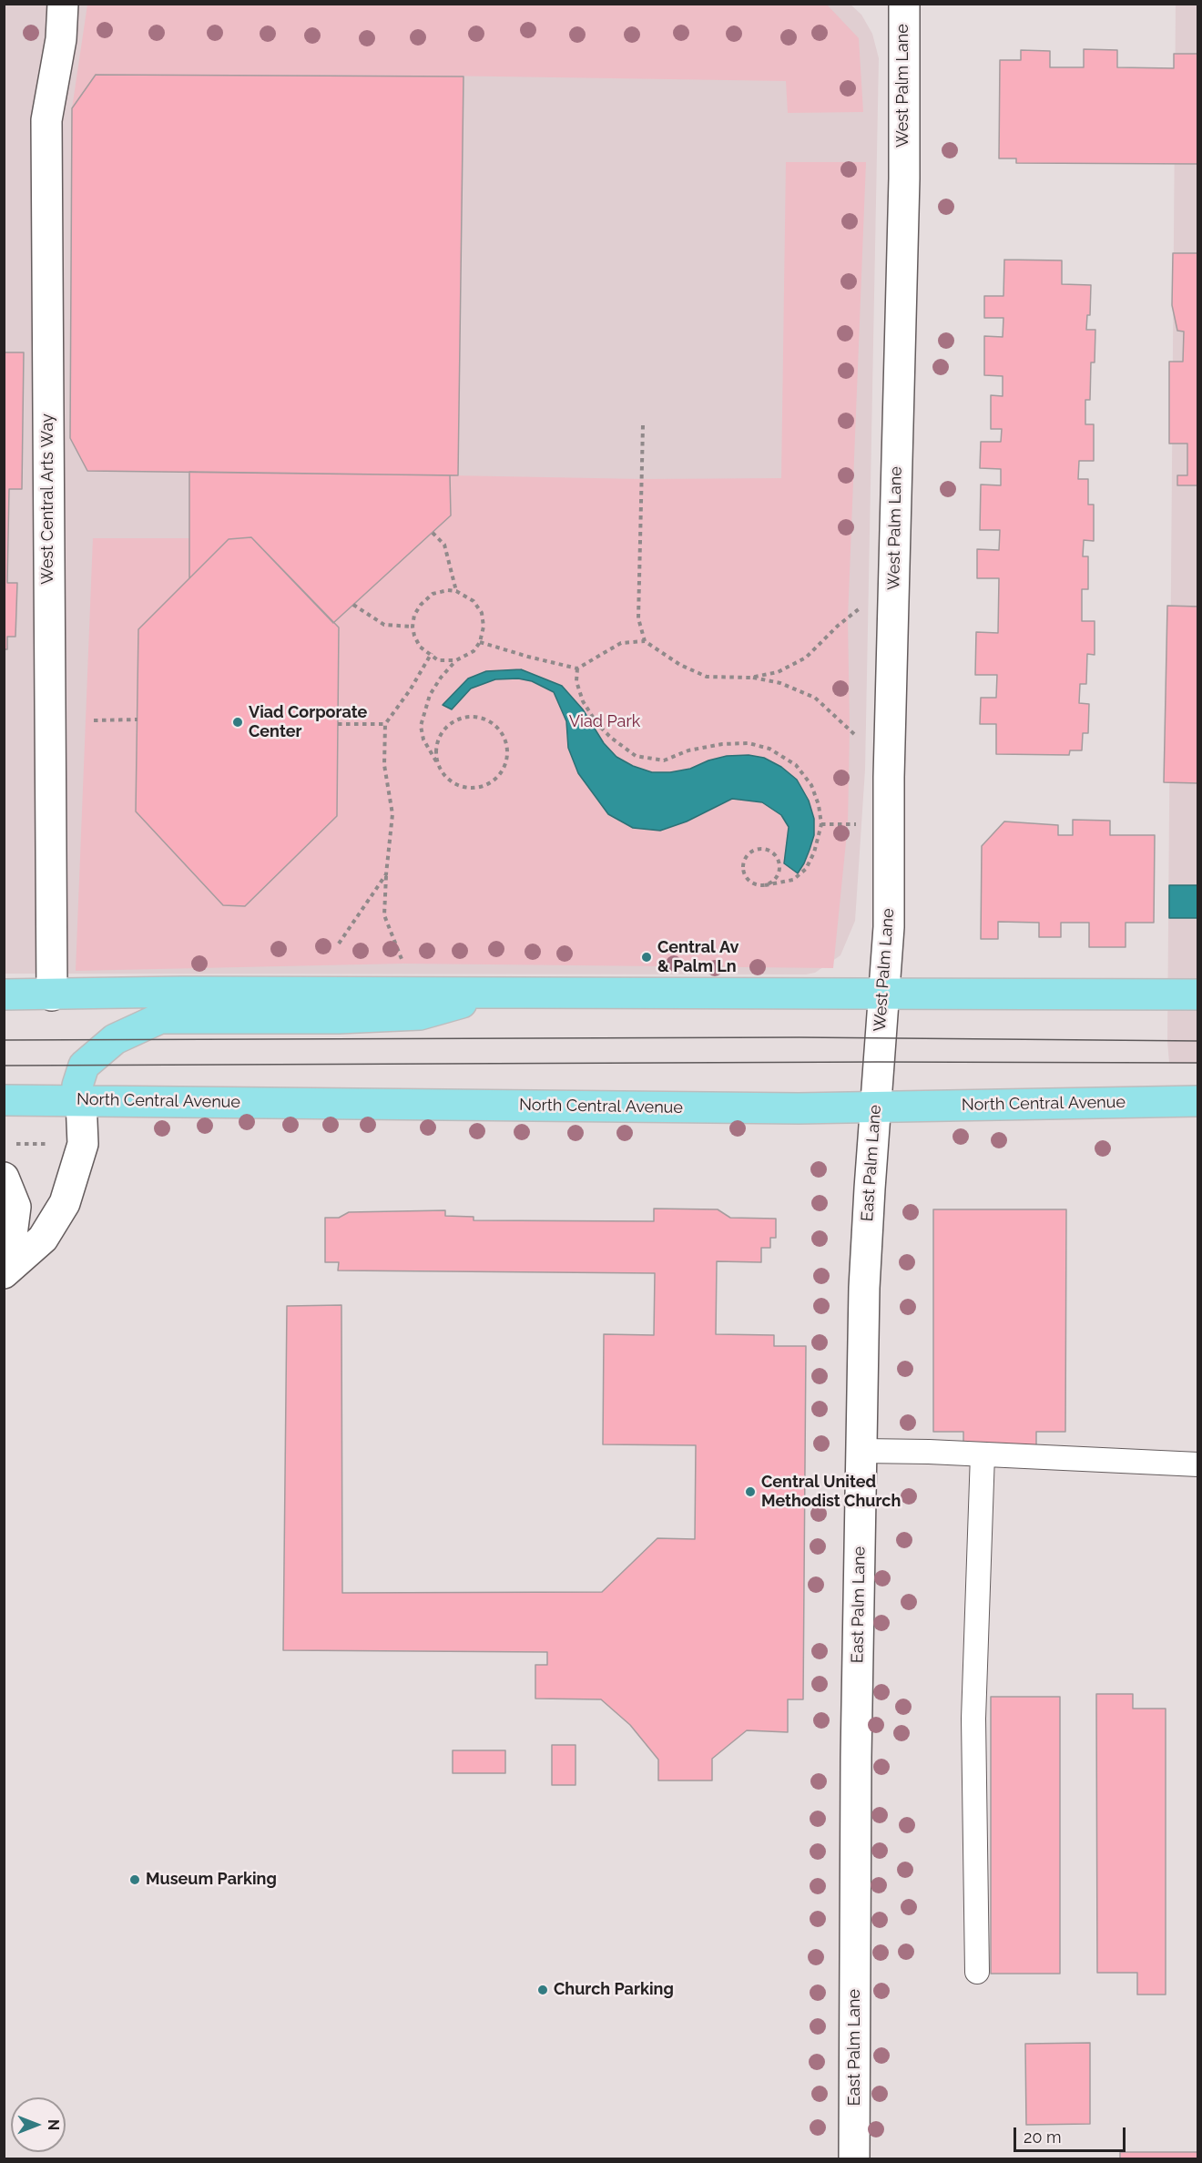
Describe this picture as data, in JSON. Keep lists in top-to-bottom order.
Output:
{
  "streets": {
    "main road": ["North Central Avenue"],
    "street": ["West Palm Lane", "West Central Arts Way", "East Palm Lane"]
  },
  "crossings": [
    ["West Palm Lane", "East Palm Lane"],
    ["North Central Avenue", "East Palm Lane"]
  ],
  "parks": ["Viad Park"],
  "places": [
    "Viad Corporate Center",
    "Central Av & Palm Ln",
    "Central United Methodist Church",
    "Museum Parking",
    "Church Parking"
  ],
  "scale_bar": "20 m",
  "north": "right"
}
